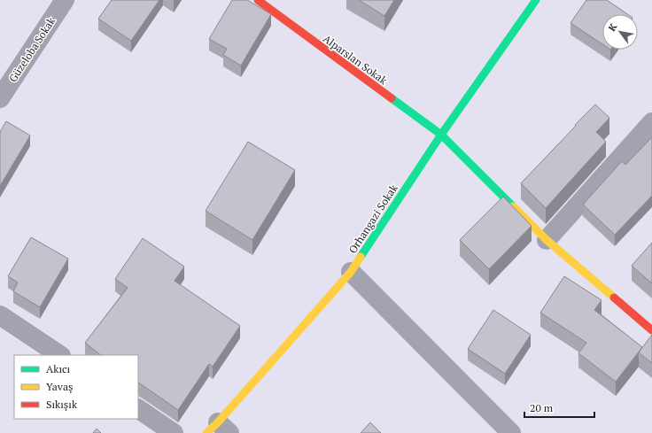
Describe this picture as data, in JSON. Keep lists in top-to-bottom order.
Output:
{
  "streets": {
    "street": ["Güzeloba Sokak", "Alparslan Sokak", "Orhangazi Sokak"]
  },
  "crossings": [
    ["Alparslan Sokak", "Orhangazi Sokak"]
  ],
  "legend": ["Akıcı", "Yavaş", "Sıkışık"],
  "scale_bar": "20 m",
  "north": "top left"
}
